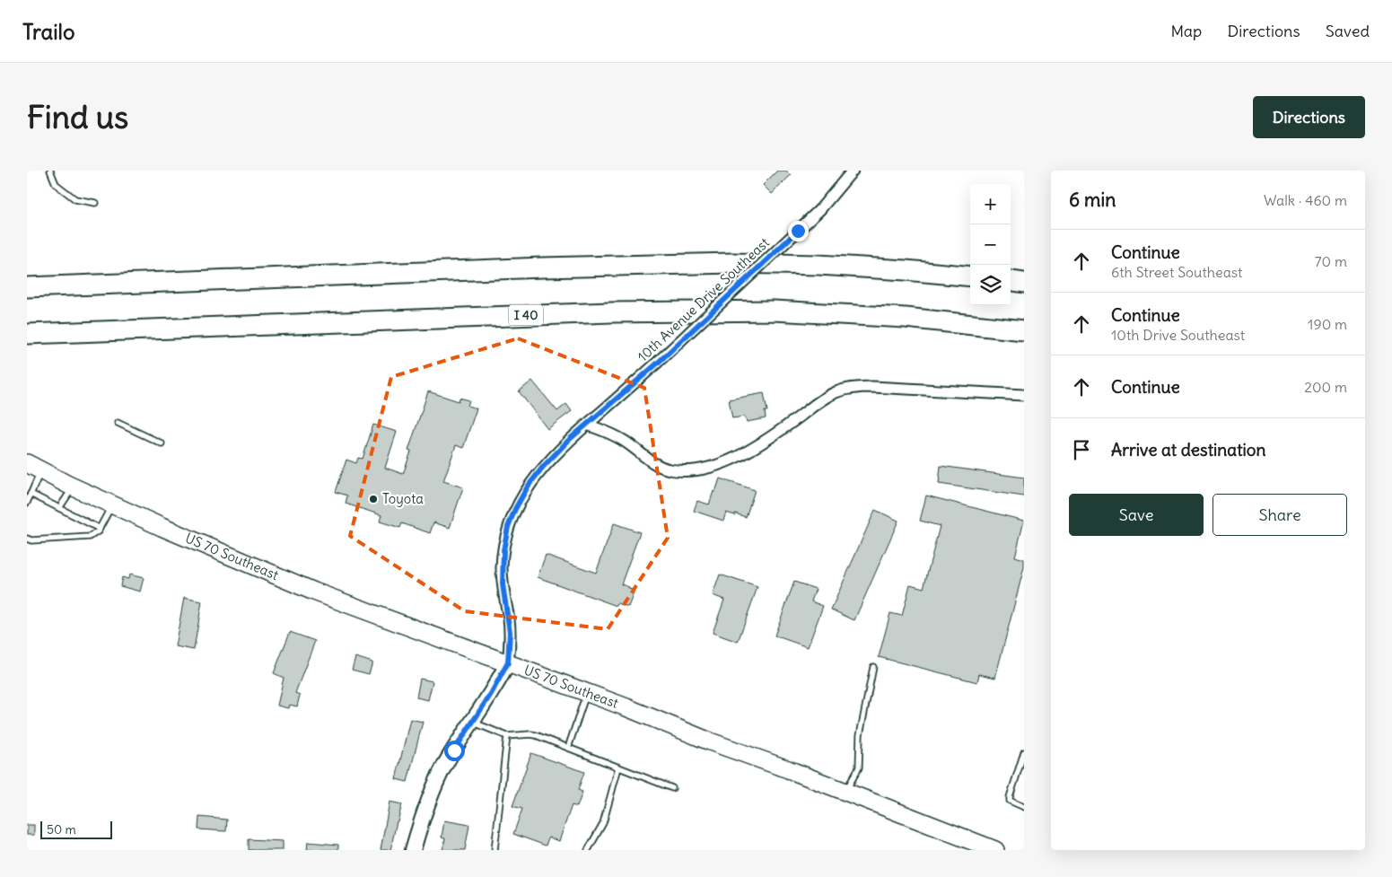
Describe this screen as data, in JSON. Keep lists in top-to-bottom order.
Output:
{
  "streets": {
    "highway": ["I 40"],
    "main road": ["US 70 Southeast"],
    "street": ["10th Avenue Drive Southeast"]
  },
  "crossings": [
    ["10th Avenue Drive Southeast", "US 70 Southeast"]
  ],
  "places": ["Toyota"],
  "scale_bar": "50 m",
  "page": {
    "header": "Trailo",
    "nav": ["Map", "Directions", "Saved"],
    "buttons": [
      "Directions",
      ["Save", "Share"]
    ],
    "title": "Find us",
    "heading": ["6 min", "Walk · 460 m"],
    "map_buttons": ["+", "−"],
    "list": [
      ["Continue", "6th Street Southeast", "70 m"],
      ["Continue", "10th Drive Southeast", "190 m"],
      ["Continue", "200 m"],
      "Arrive at destination"
    ],
    "scale": "50 m"
  }
}
